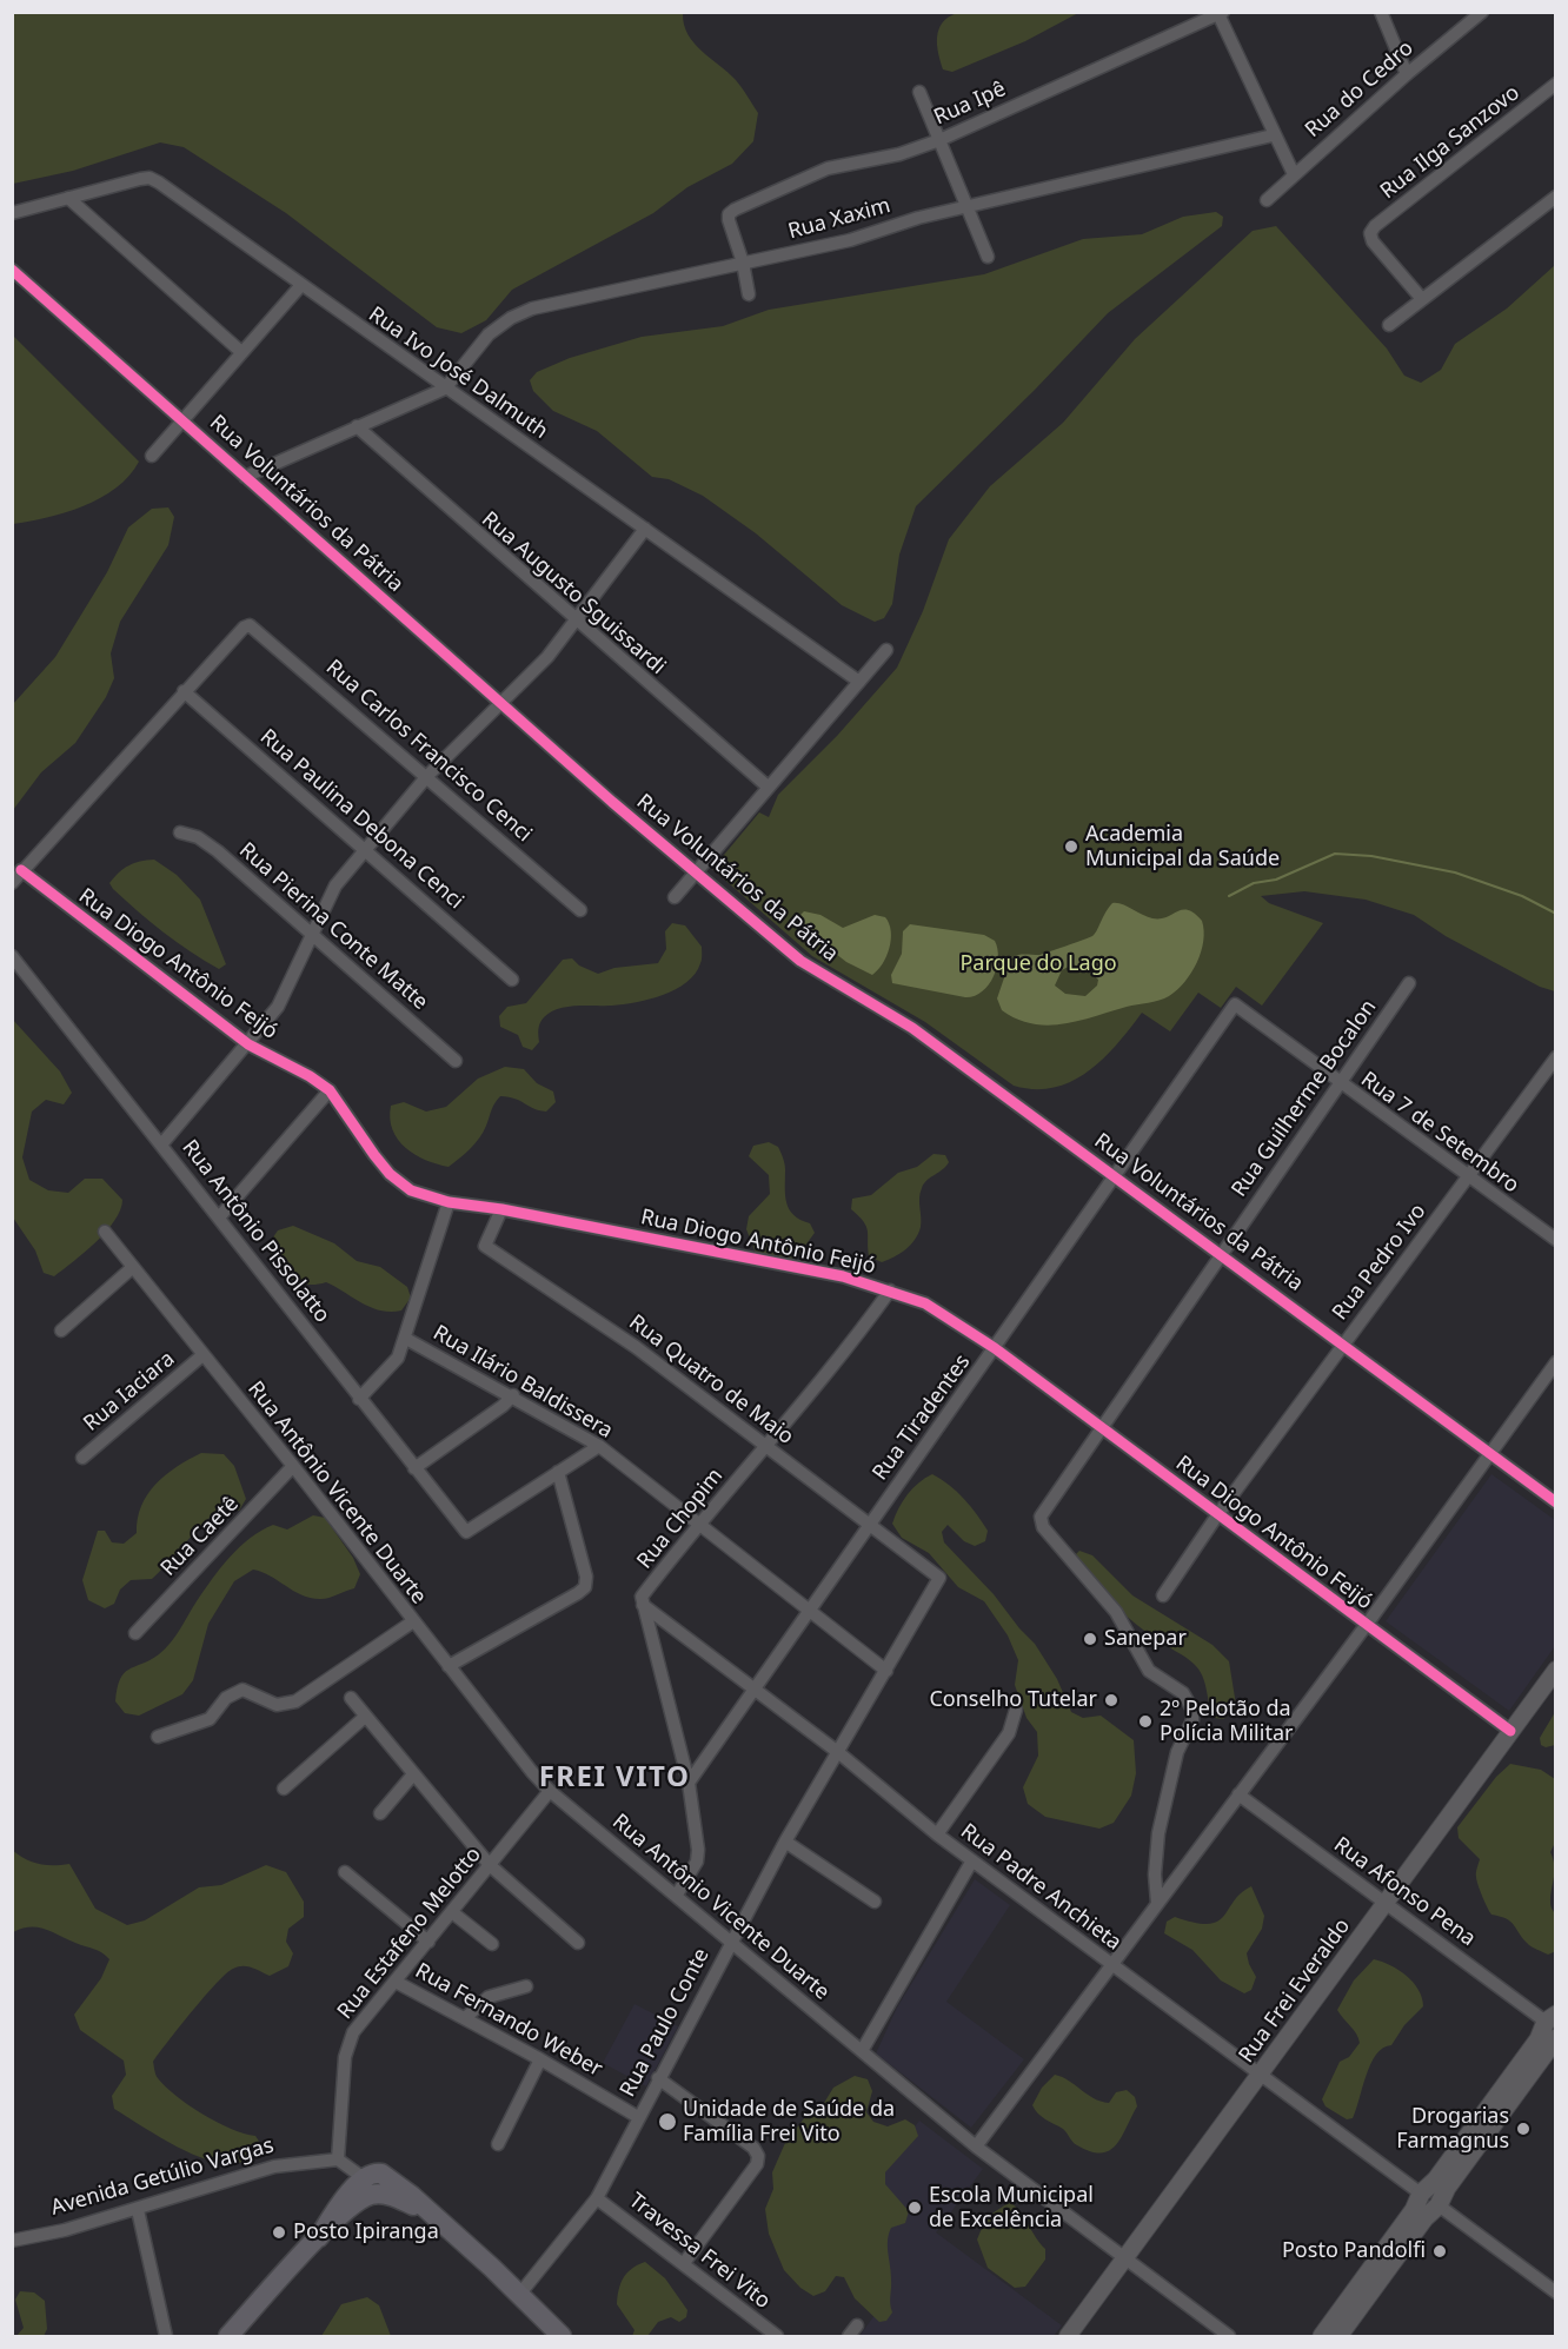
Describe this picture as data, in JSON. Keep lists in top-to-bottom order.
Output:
{
  "streets": {
    "street": [
      "Rua do Cedro",
      "Rua Ipê",
      "Rua Ilga Sanzovo",
      "Rua Xaxim",
      "Rua Ivo José Dalmuth",
      "Rua Voluntários da Pátria",
      "Rua Augusto Sguissardi",
      "Rua Carlos Francisco Cenci",
      "Rua Paulina Debona Cenci",
      "Rua Pierina Conte Matte",
      "Rua Diogo Antônio Feijó",
      "Rua Guilherme Bocalon",
      "Rua 7 de Setembro",
      "Rua Antônio Pissolatto",
      "Rua Pedro Ivo",
      "Rua Quatro de Maio",
      "Rua Ilário Baldissera",
      "Rua Iaciara",
      "Rua Tiradentes",
      "Rua Antônio Vicente Duarte",
      "Rua Chopim",
      "Rua Caetê",
      "Rua Padre Anchieta",
      "Rua Afonso Pena",
      "Rua Estafeno Melotto",
      "Rua Frei Everaldo",
      "Rua Fernando Weber",
      "Rua Paulo Conte",
      "Avenida Getúlio Vargas",
      "Travessa Frei Vito"
    ]
  },
  "crossings": [
    ["Rua Ipê", "Rua Xaxim"],
    ["Rua Xaxim", "Rua Ivo José Dalmuth"],
    ["Rua Voluntários da Pátria", "Rua Guilherme Bocalon"],
    ["Rua Voluntários da Pátria", "Rua Pedro Ivo"],
    ["Rua Voluntários da Pátria", "Rua Tiradentes"],
    ["Rua Carlos Francisco Cenci", "Rua Paulina Debona Cenci"],
    ["Rua Diogo Antônio Feijó", "Rua Guilherme Bocalon"],
    ["Rua Diogo Antônio Feijó", "Rua Pedro Ivo"],
    ["Rua Diogo Antônio Feijó", "Rua Quatro de Maio"],
    ["Rua Diogo Antônio Feijó", "Rua Tiradentes"],
    ["Rua Diogo Antônio Feijó", "Rua Chopim"],
    ["Rua Diogo Antônio Feijó", "Rua Frei Everaldo"],
    ["Rua Guilherme Bocalon", "Rua 7 de Setembro"],
    ["Rua 7 de Setembro", "Rua Pedro Ivo"],
    ["Rua 7 de Setembro", "Rua Tiradentes"],
    ["Rua Quatro de Maio", "Rua Tiradentes"],
    ["Rua Quatro de Maio", "Rua Chopim"],
    ["Rua Quatro de Maio", "Rua Paulo Conte"],
    ["Rua Ilário Baldissera", "Rua Tiradentes"],
    ["Rua Ilário Baldissera", "Rua Chopim"],
    ["Rua Ilário Baldissera", "Rua Paulo Conte"],
    ["Rua Iaciara", "Rua Antônio Vicente Duarte"],
    ["Rua Tiradentes", "Rua Padre Anchieta"],
    ["Rua Antônio Vicente Duarte", "Rua Caetê"],
    ["Rua Antônio Vicente Duarte", "Rua Estafeno Melotto"],
    ["Rua Antônio Vicente Duarte", "Rua Frei Everaldo"],
    ["Rua Antônio Vicente Duarte", "Rua Paulo Conte"],
    ["Rua Chopim", "Rua Padre Anchieta"],
    ["Rua Padre Anchieta", "Rua Frei Everaldo"],
    ["Rua Padre Anchieta", "Rua Paulo Conte"],
    ["Rua Afonso Pena", "Rua Frei Everaldo"],
    ["Rua Estafeno Melotto", "Rua Fernando Weber"],
    ["Rua Estafeno Melotto", "Avenida Getúlio Vargas"],
    ["Rua Fernando Weber", "Rua Paulo Conte"],
    ["Rua Paulo Conte", "Travessa Frei Vito"]
  ],
  "districts": ["FREI VITO"],
  "parks": ["Parque do Lago"],
  "places": [
    "Academia Municipal da Saúde",
    "Sanepar",
    "Conselho Tutelar",
    "2º Pelotão da Polícia Militar",
    "Unidade de Saúde da Família Frei Vito",
    "Drogarias Farmagnus",
    "Escola Municipal de Excelência",
    "Posto Ipiranga",
    "Posto Pandolfi"
  ]
}
